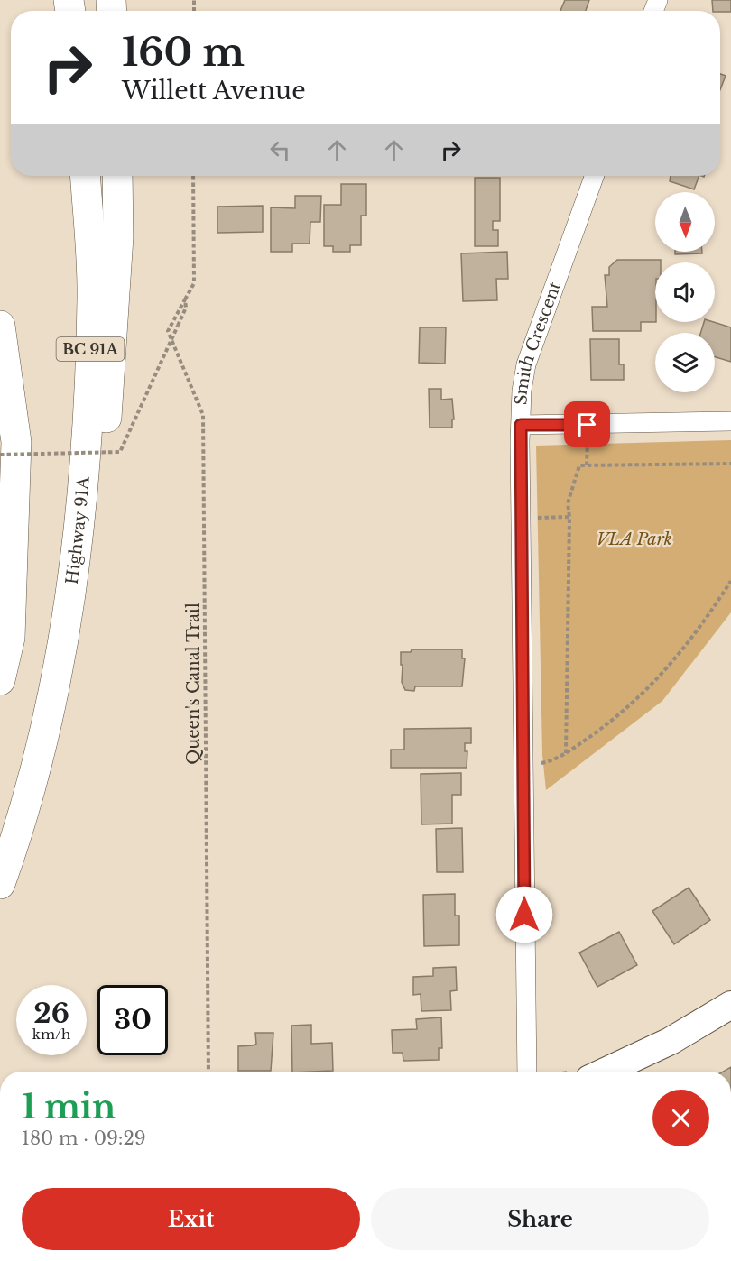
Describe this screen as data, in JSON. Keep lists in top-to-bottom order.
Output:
{
  "streets": {
    "highway": ["BC 91A", "Highway 91A"],
    "street": ["Smith Crescent"],
    "path": ["Queen's Canal Trail"]
  },
  "parks": ["VLA Park"],
  "north": "bottom",
  "page": {
    "turn": ["160 m", "Willett Avenue"],
    "speed": "26 km/h",
    "limit": "30",
    "heading": ["1 min", "180 m · 09:29"],
    "buttons": ["Exit", "Share"]
  }
}
